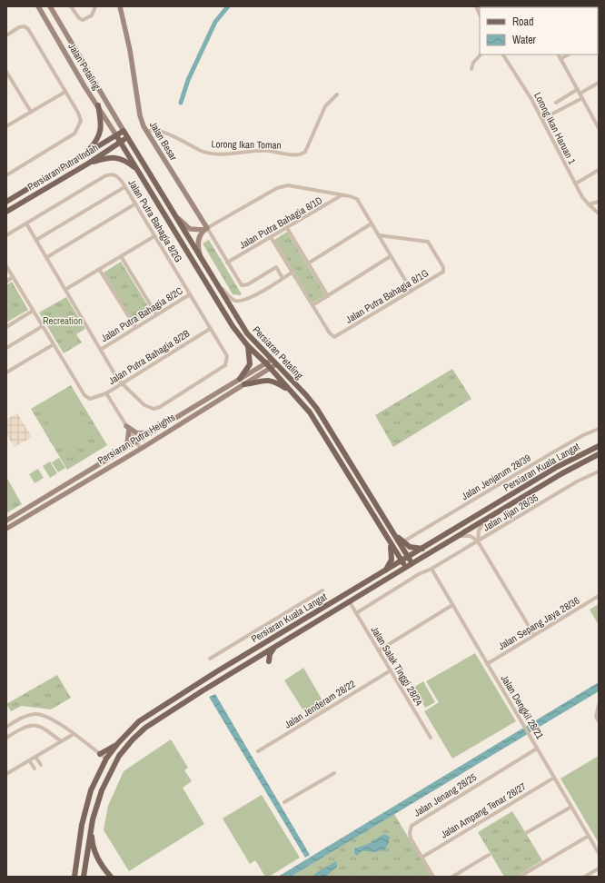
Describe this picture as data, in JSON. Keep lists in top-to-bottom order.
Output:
{
  "streets": {
    "main road": ["Persiaran Putra Indah", "Persiaran Petaling", "Persiaran Kuala Langat"],
    "street": [
      "Jalan Petaling",
      "Lorong Ikan Haruan 1",
      "Jalan Besar",
      "Lorong Ikan Toman",
      "Jalan Putra Bahagia 8/2G",
      "Jalan Putra Bahagia 8/1D",
      "Jalan Putra Bahagia 8/1G",
      "Jalan Putra Bahagia 8/2C",
      "Jalan Putra Bahagia 8/2B",
      "Persiaran Putra Heights",
      "Jalan Jenjarum 28/39",
      "Jalan Jijan 28/35",
      "Jalan Sepang Jaya 28/36",
      "Jalan Salak Tinggi 28/24",
      "Jalan Jenderam 28/22",
      "Jalan Dengkil 28/21",
      "Jalan Jenang 28/25",
      "Jalan Ampang Tenar 28/27"
    ]
  },
  "crossings": [
    ["Jalan Petaling", "Persiaran Putra Indah"],
    ["Jalan Petaling", "Persiaran Petaling"],
    ["Jalan Besar", "Lorong Ikan Toman"],
    ["Persiaran Putra Indah", "Persiaran Petaling"],
    ["Jalan Putra Bahagia 8/2G", "Jalan Putra Bahagia 8/2C"],
    ["Jalan Putra Bahagia 8/2G", "Jalan Putra Bahagia 8/2B"],
    ["Persiaran Petaling", "Persiaran Putra Heights"],
    ["Persiaran Petaling", "Persiaran Kuala Langat"],
    ["Persiaran Kuala Langat", "Jalan Salak Tinggi 28/24"],
    ["Jalan Jijan 28/35", "Jalan Dengkil 28/21"],
    ["Jalan Sepang Jaya 28/36", "Jalan Dengkil 28/21"],
    ["Jalan Salak Tinggi 28/24", "Jalan Jenderam 28/22"],
    ["Jalan Dengkil 28/21", "Jalan Jenang 28/25"],
    ["Jalan Dengkil 28/21", "Jalan Ampang Tenar 28/27"],
    ["Jalan Jenang 28/25", "Jalan Ampang Tenar 28/27"]
  ],
  "parks": ["Recreation"],
  "legend": ["Road", "Water"]
}
